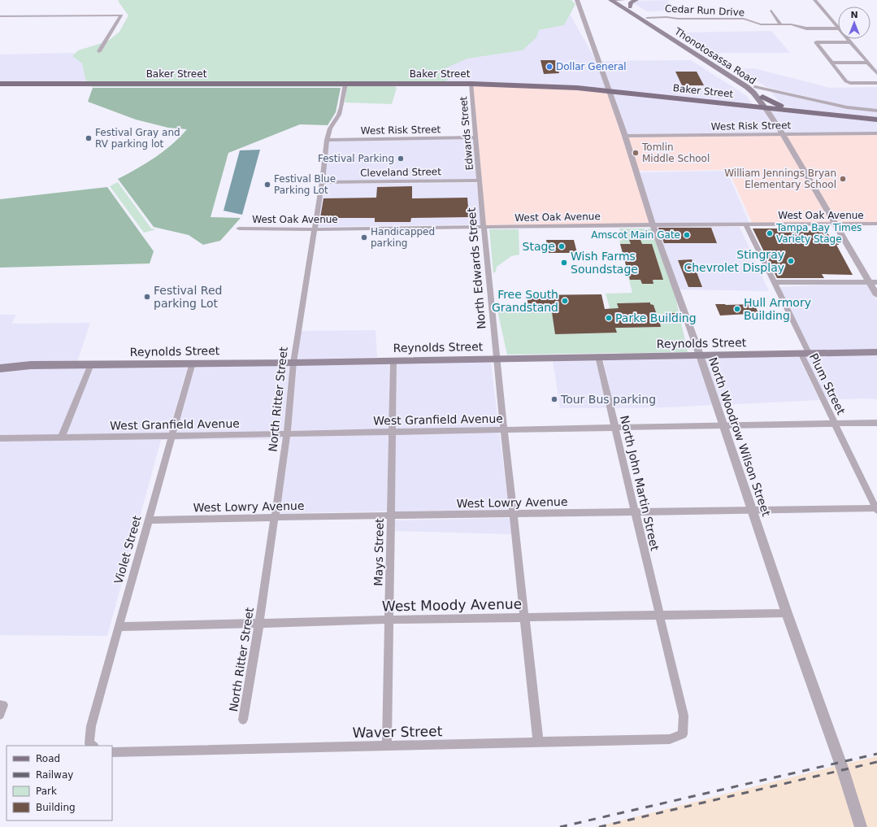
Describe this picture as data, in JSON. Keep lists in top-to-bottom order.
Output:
{
  "streets": {
    "main road": ["Thonotosassa Road", "Baker Street", "Reynolds Street"],
    "street": [
      "Cedar Run Drive",
      "West Risk Street",
      "Edwards Street",
      "Cleveland Street",
      "West Oak Avenue",
      "North Edwards Street",
      "Plum Street",
      "North Ritter Street",
      "West Granfield Avenue",
      "North Woodrow Wilson Street",
      "North John Martin Street",
      "West Lowry Avenue",
      "Violet Street",
      "Mays Street",
      "West Moody Avenue",
      "Waver Street"
    ]
  },
  "crossings": [
    ["Cedar Run Drive", "Thonotosassa Road"],
    ["Thonotosassa Road", "Baker Street"],
    ["Baker Street", "Edwards Street"],
    ["Baker Street", "North Ritter Street"],
    ["Baker Street", "North Woodrow Wilson Street"],
    ["West Risk Street", "Edwards Street"],
    ["West Risk Street", "North Ritter Street"],
    ["West Risk Street", "North Woodrow Wilson Street"],
    ["Edwards Street", "Cleveland Street"],
    ["Edwards Street", "North Edwards Street"],
    ["Cleveland Street", "North Edwards Street"],
    ["Cleveland Street", "North Ritter Street"],
    ["West Oak Avenue", "North Edwards Street"],
    ["West Oak Avenue", "Plum Street"],
    ["West Oak Avenue", "North Ritter Street"],
    ["West Oak Avenue", "North Woodrow Wilson Street"],
    ["North Edwards Street", "Reynolds Street"],
    ["North Edwards Street", "West Granfield Avenue"],
    ["North Edwards Street", "West Lowry Avenue"],
    ["North Edwards Street", "West Moody Avenue"],
    ["North Edwards Street", "Waver Street"],
    ["Reynolds Street", "Plum Street"],
    ["Reynolds Street", "North Ritter Street"],
    ["Reynolds Street", "North Woodrow Wilson Street"],
    ["Reynolds Street", "North John Martin Street"],
    ["Reynolds Street", "Violet Street"],
    ["Reynolds Street", "Mays Street"],
    ["Plum Street", "West Granfield Avenue"],
    ["Plum Street", "West Lowry Avenue"],
    ["North Ritter Street", "West Granfield Avenue"],
    ["North Ritter Street", "West Lowry Avenue"],
    ["North Ritter Street", "West Moody Avenue"],
    ["West Granfield Avenue", "North Woodrow Wilson Street"],
    ["West Granfield Avenue", "North John Martin Street"],
    ["West Granfield Avenue", "Violet Street"],
    ["West Granfield Avenue", "Mays Street"],
    ["North Woodrow Wilson Street", "West Lowry Avenue"],
    ["North Woodrow Wilson Street", "West Moody Avenue"],
    ["North John Martin Street", "West Lowry Avenue"],
    ["North John Martin Street", "West Moody Avenue"],
    ["North John Martin Street", "Waver Street"],
    ["West Lowry Avenue", "Violet Street"],
    ["West Lowry Avenue", "Mays Street"],
    ["Violet Street", "West Moody Avenue"],
    ["Mays Street", "West Moody Avenue"],
    ["Mays Street", "Waver Street"]
  ],
  "places": [
    "Dollar General",
    "Festival Gray and RV parking lot",
    "Tomlin Middle School",
    "Festival Parking",
    "William Jennings Bryan Elementary School",
    "Festival Blue Parking Lot",
    "Tampa Bay Times Variety Stage",
    "Amscot Main Gate",
    "Handicapped parking",
    "Stage",
    "Stingray Chevrolet Display",
    "Wish Farms Soundstage",
    "Festival Red parking Lot",
    "Free South Grandstand",
    "Hull Armory Building",
    "Parke Building",
    "Tour Bus parking"
  ],
  "legend": [
    "Road",
    "Railway",
    "Park",
    "Building"
  ],
  "north": "top"
}
